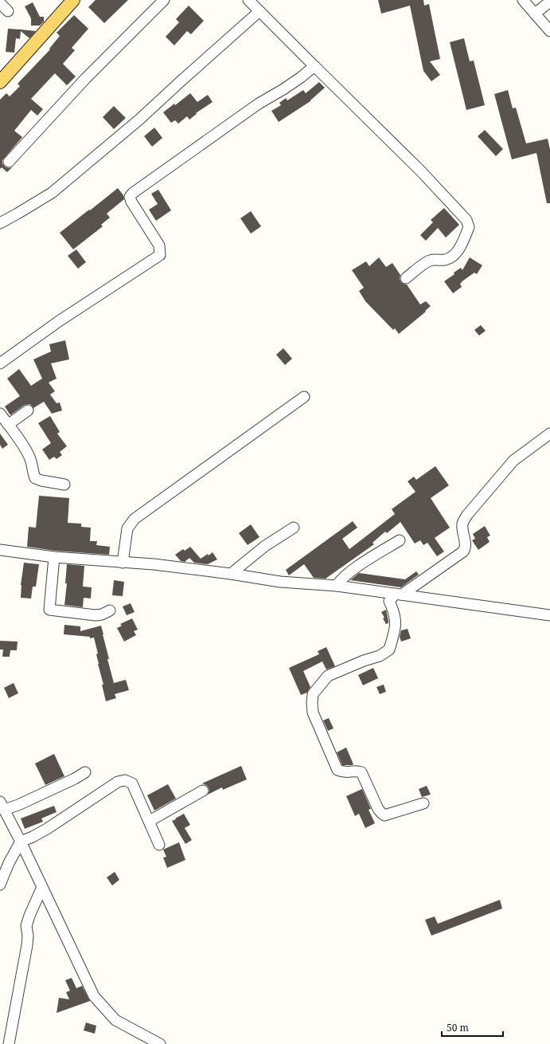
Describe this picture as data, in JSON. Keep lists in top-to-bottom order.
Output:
{
  "scale_bar": "50 m"
}
